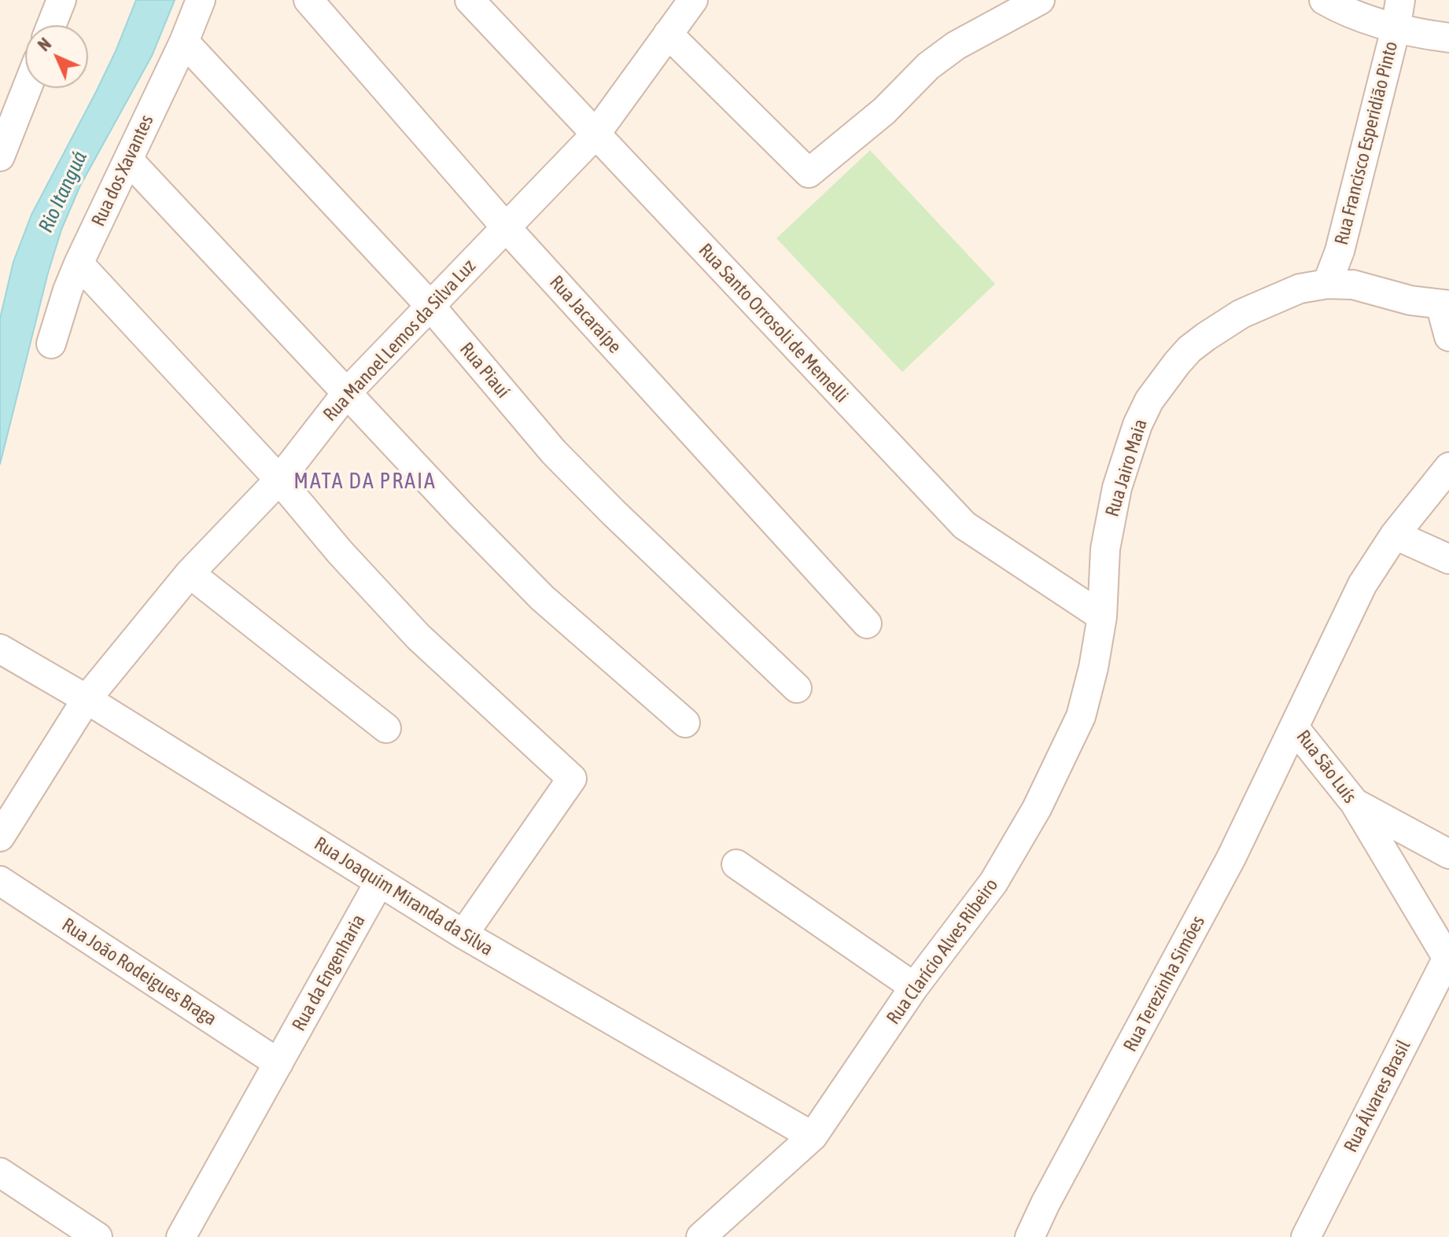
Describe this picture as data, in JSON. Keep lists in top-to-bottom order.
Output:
{
  "streets": {
    "street": [
      "Rua Francisco Esperidião Pinto",
      "Rua dos Xavantes",
      "Rua Jacaraípe",
      "Rua Santo Orrosoli de Memelli",
      "Rua Manoel Lemos da Silva Luz",
      "Rua Piauí",
      "Rua Jairo Maia",
      "Rua São Luís",
      "Rua Joaquim Miranda da Silva",
      "Rua Clarício Alves Ribeiro",
      "Rua João Rodeigues Braga",
      "Rua da Engenharia",
      "Rua Terezinha Simões",
      "Rua Álvares Brasil"
    ]
  },
  "crossings": [
    ["Rua Francisco Esperidião Pinto", "Rua Jairo Maia"],
    ["Rua dos Xavantes", "Rua Piauí"],
    ["Rua Jacaraípe", "Rua Manoel Lemos da Silva Luz"],
    ["Rua Santo Orrosoli de Memelli", "Rua Manoel Lemos da Silva Luz"],
    ["Rua Santo Orrosoli de Memelli", "Rua Jairo Maia"],
    ["Rua Santo Orrosoli de Memelli", "Rua Clarício Alves Ribeiro"],
    ["Rua Manoel Lemos da Silva Luz", "Rua Piauí"],
    ["Rua Manoel Lemos da Silva Luz", "Rua Joaquim Miranda da Silva"],
    ["Rua Jairo Maia", "Rua Clarício Alves Ribeiro"],
    ["Rua São Luís", "Rua Terezinha Simões"],
    ["Rua São Luís", "Rua Álvares Brasil"],
    ["Rua Joaquim Miranda da Silva", "Rua Clarício Alves Ribeiro"],
    ["Rua Joaquim Miranda da Silva", "Rua da Engenharia"],
    ["Rua João Rodeigues Braga", "Rua da Engenharia"]
  ],
  "districts": ["MATA DA PRAIA"],
  "water": ["Rio Itanguá"],
  "north": "top left"
}
